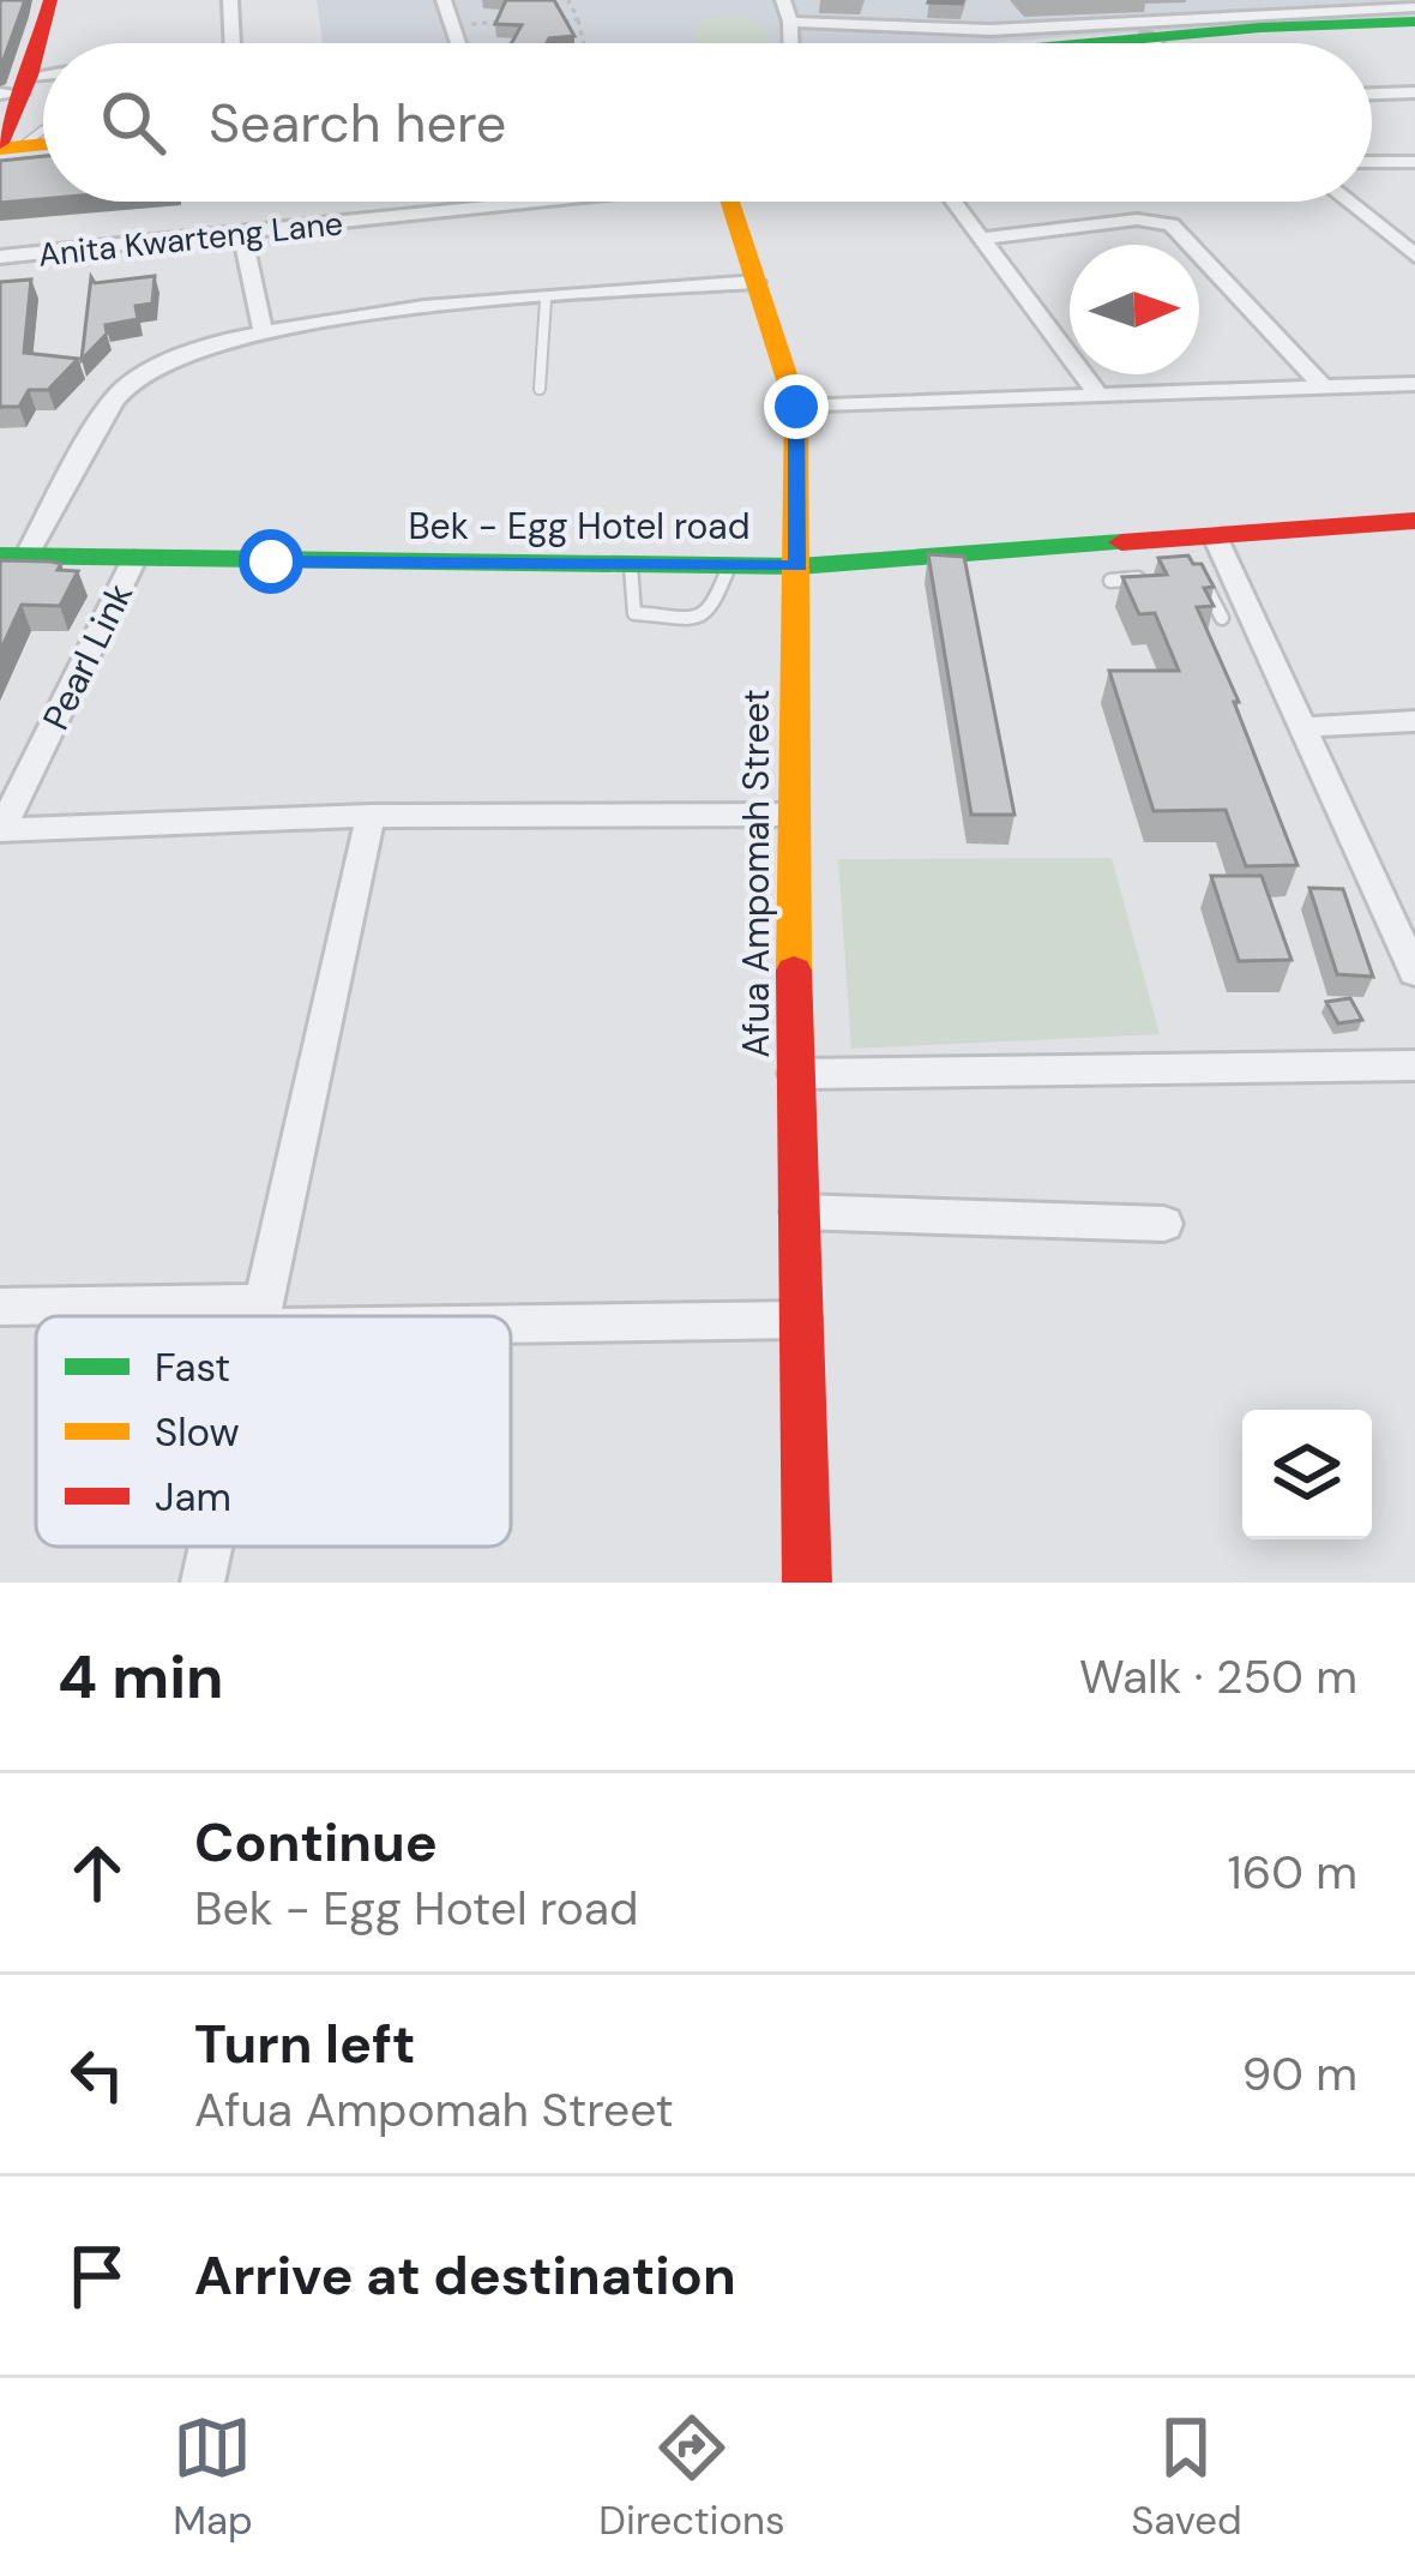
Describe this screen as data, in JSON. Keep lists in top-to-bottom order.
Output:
{
  "streets": {
    "main road": ["Bek - Egg Hotel road", "Afua Ampomah Street"],
    "street": ["Anita Kwarteng Lane", "Pearl Link"]
  },
  "crossings": [
    ["Bek - Egg Hotel road", "Pearl Link"],
    ["Bek - Egg Hotel road", "Afua Ampomah Street"]
  ],
  "legend": ["Fast", "Slow", "Jam"],
  "north": "right",
  "page": {
    "search": "Search here",
    "heading": ["4 min", "Walk · 250 m"],
    "list": [
      ["Continue", "Bek - Egg Hotel road", "160 m"],
      ["Turn left", "Afua Ampomah Street", "90 m"],
      "Arrive at destination"
    ],
    "nav": ["Map", "Directions", "Saved"]
  }
}
